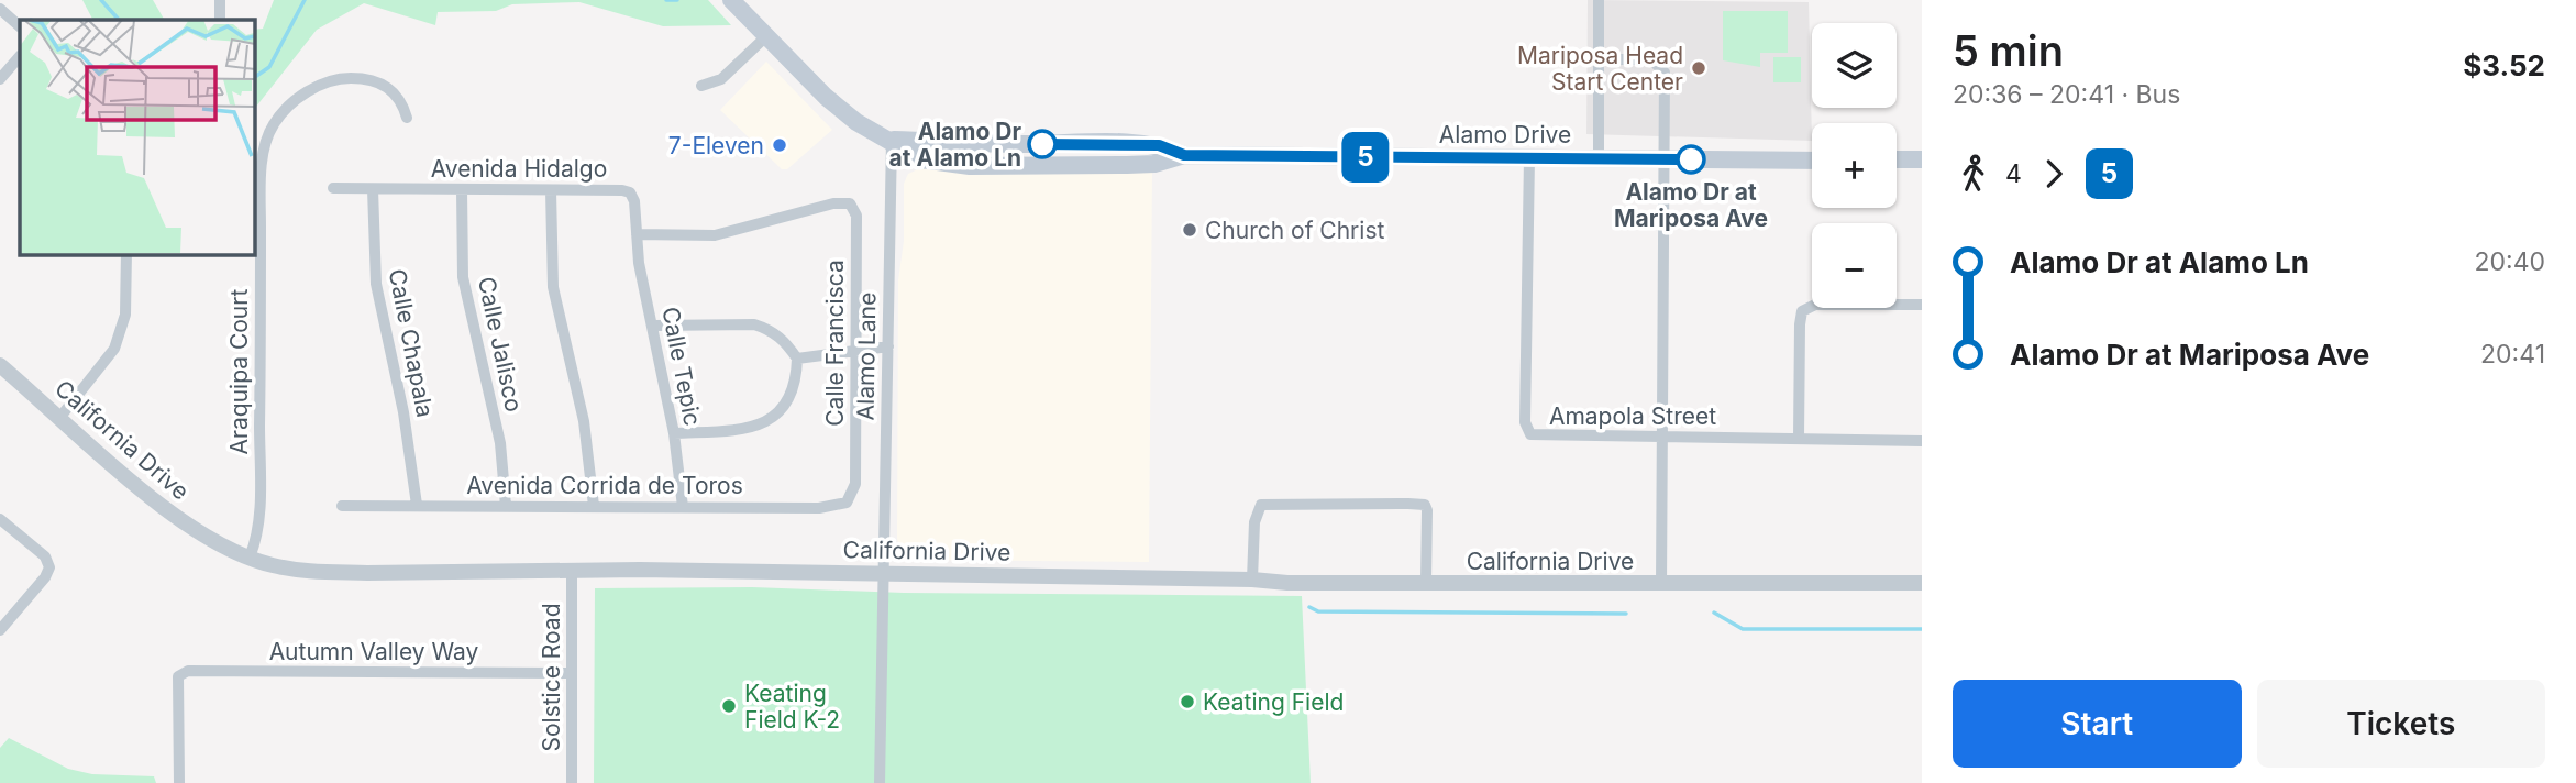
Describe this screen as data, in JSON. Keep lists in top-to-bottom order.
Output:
{
  "streets": {
    "main road": ["Alamo Drive"],
    "street": [
      "Avenida Hidalgo",
      "Calle Chapala",
      "Calle Francisca",
      "Calle Jalisco",
      "Alamo Lane",
      "Calle Tepic",
      "Araquipa Court",
      "Amapola Street",
      "California Drive",
      "Avenida Corrida de Toros",
      "Autumn Valley Way",
      "Solstice Road"
    ]
  },
  "crossings": [
    ["Alamo Drive", "Alamo Lane"],
    ["Alamo Drive", "Amapola Street"],
    ["Avenida Hidalgo", "Calle Chapala"],
    ["Avenida Hidalgo", "Calle Francisca"],
    ["Avenida Hidalgo", "Calle Jalisco"],
    ["Avenida Hidalgo", "Calle Tepic"],
    ["Calle Chapala", "Avenida Corrida de Toros"],
    ["Calle Francisca", "Calle Tepic"],
    ["Calle Francisca", "Avenida Corrida de Toros"],
    ["Calle Jalisco", "Avenida Corrida de Toros"],
    ["Alamo Lane", "California Drive"],
    ["Calle Tepic", "Avenida Corrida de Toros"],
    ["Araquipa Court", "California Drive"],
    ["California Drive", "Solstice Road"],
    ["Autumn Valley Way", "Solstice Road"]
  ],
  "places": [
    "Mariposa Head Start Center",
    "Alamo Dr at Alamo Ln",
    "7-Eleven",
    "Alamo Dr at Mariposa Ave",
    "Church of Christ",
    "Keating Field",
    "Keating Field K-2"
  ],
  "lines": ["bus line 5"],
  "page": {
    "on_map": "5",
    "heading": ["5 min", "20:36 – 20:41 · Bus", "$3.52"],
    "map_buttons": ["+", "−"],
    "legs": ["4", "5"],
    "list": [
      {
        "name": "Alamo Dr at Alamo Ln",
        "value": "20:40"
      },
      {
        "name": "Alamo Dr at Mariposa Ave",
        "value": "20:41"
      }
    ],
    "buttons": ["Start", "Tickets"]
  }
}
